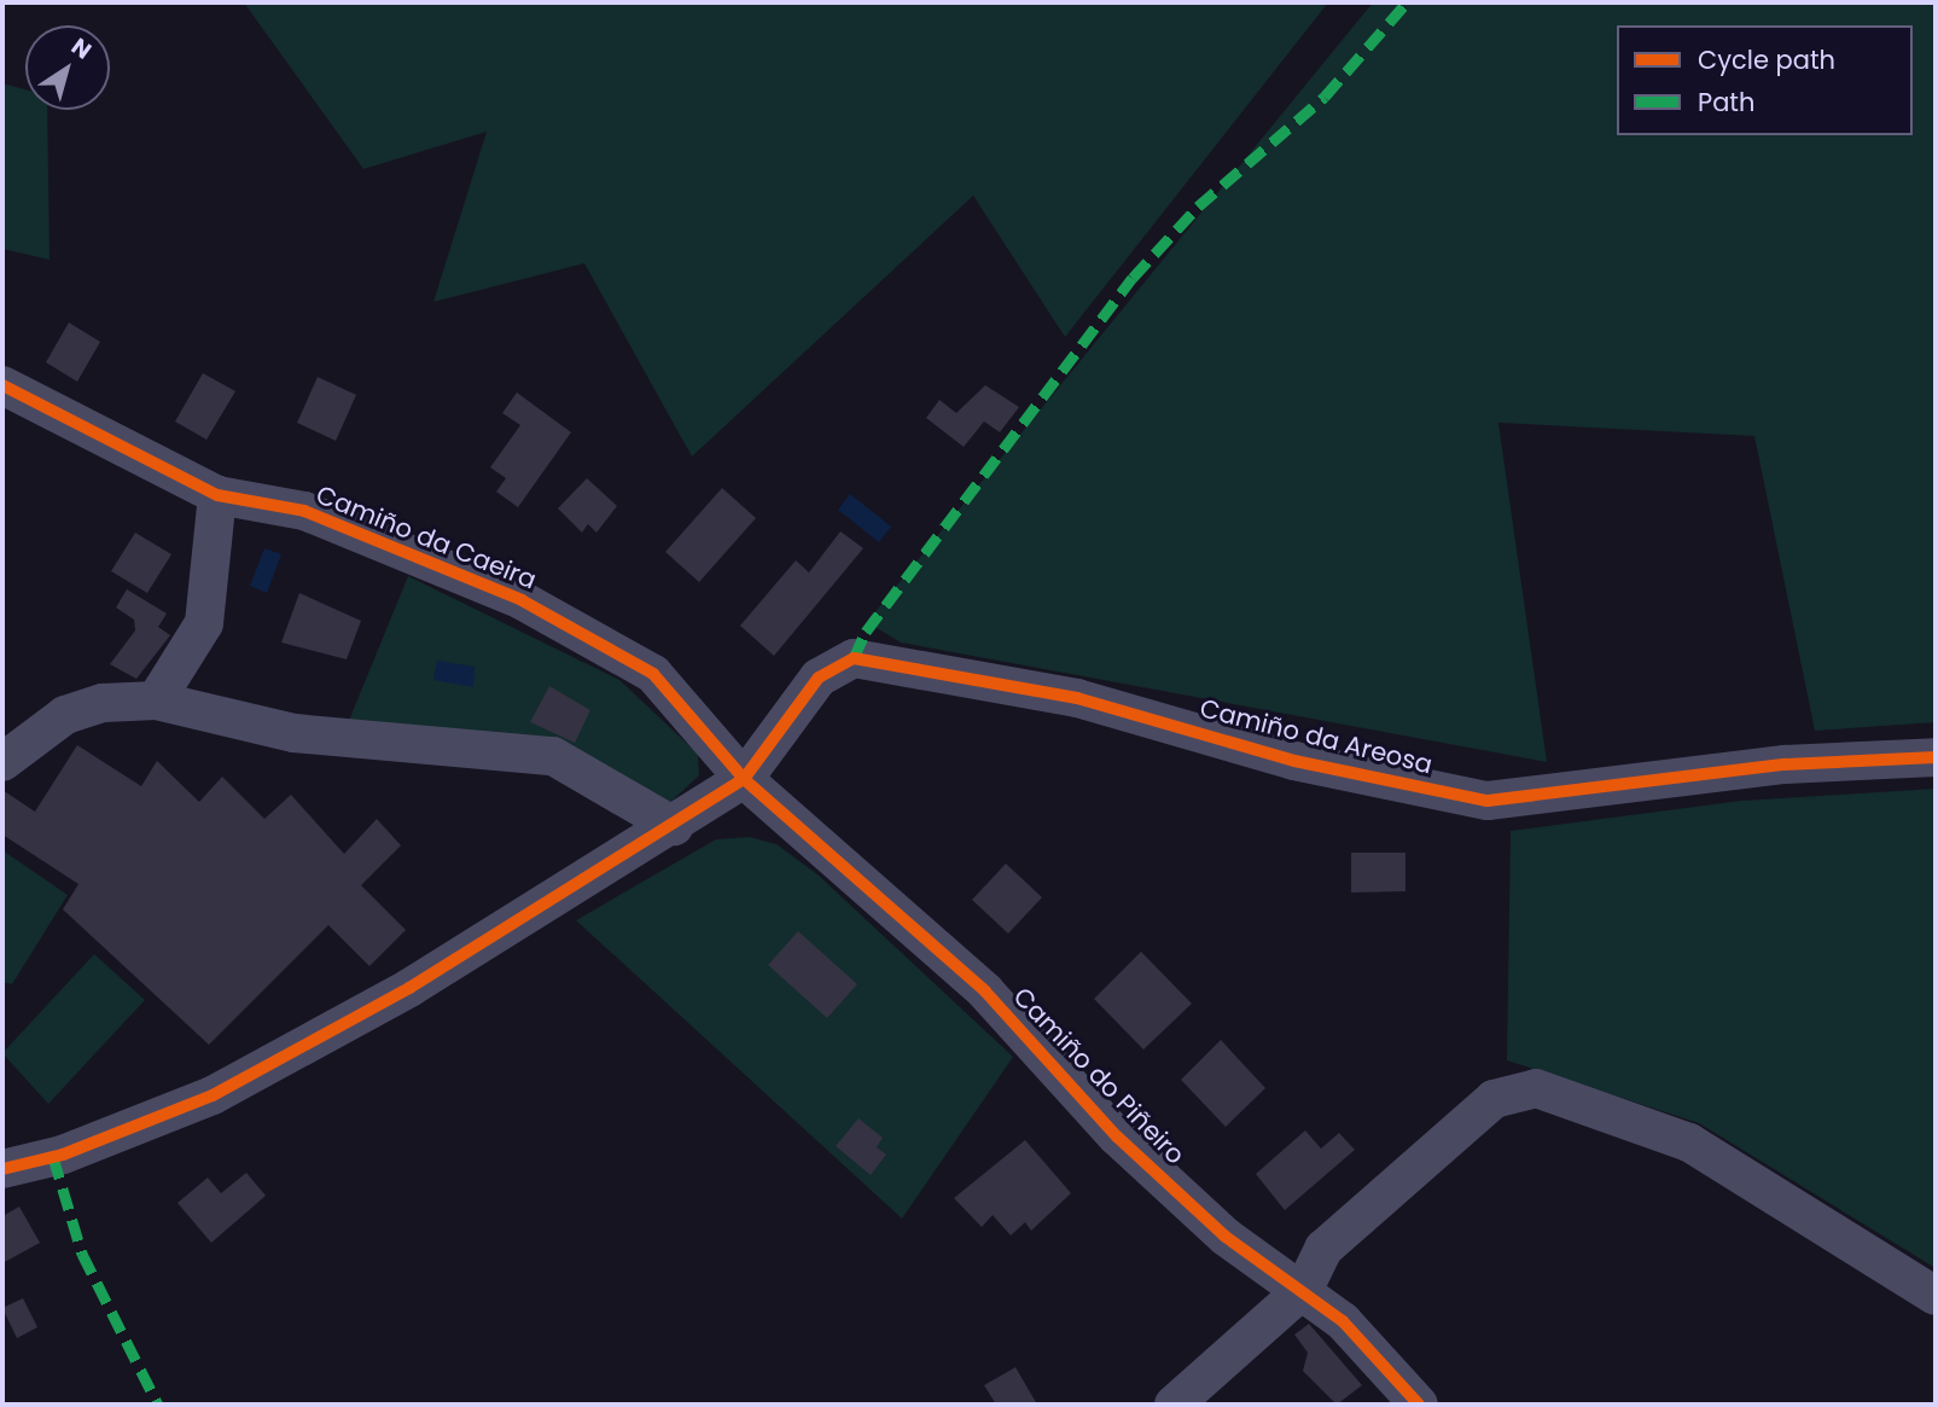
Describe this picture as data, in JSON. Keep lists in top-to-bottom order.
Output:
{
  "streets": {
    "street": ["Camiño da Caeira", "Camiño da Areosa", "Camiño do Piñeiro"]
  },
  "crossings": [
    ["Camiño da Caeira", "Camiño da Areosa"],
    ["Camiño da Caeira", "Camiño do Piñeiro"],
    ["Camiño da Areosa", "Camiño do Piñeiro"]
  ],
  "legend": ["Cycle path", "Path"],
  "north": "top right"
}
